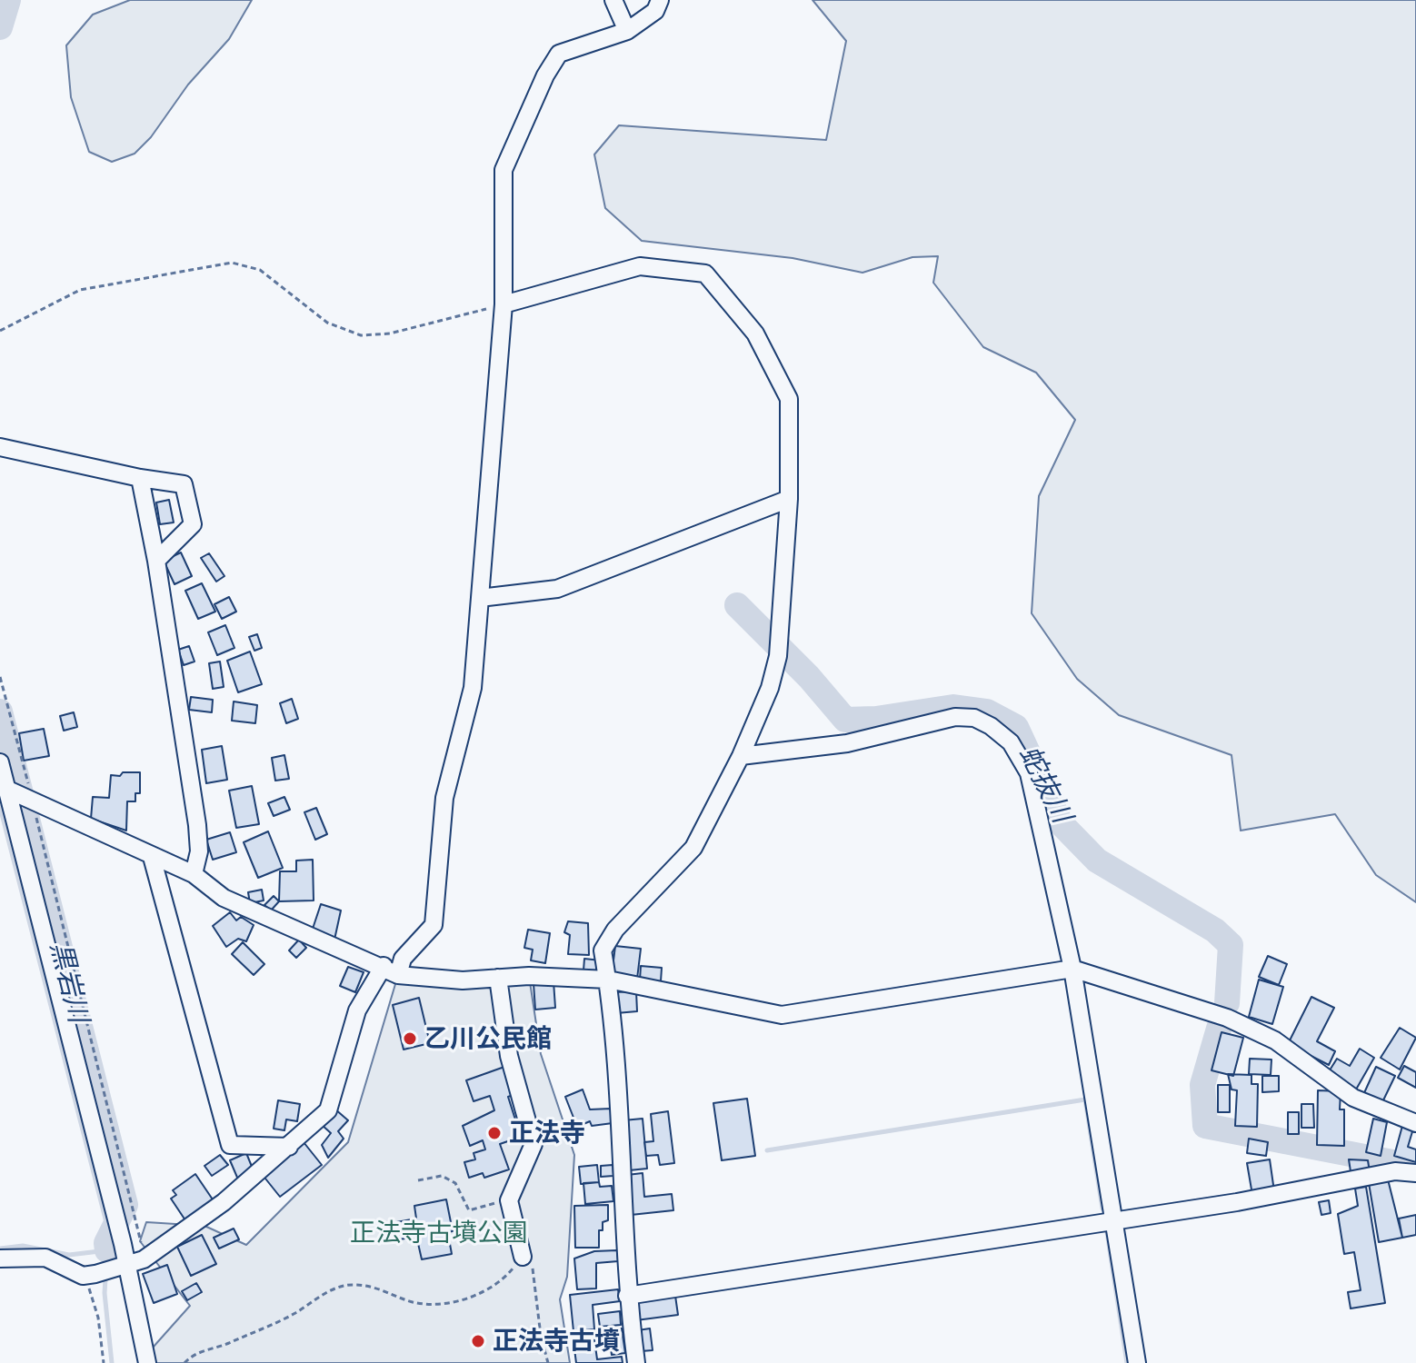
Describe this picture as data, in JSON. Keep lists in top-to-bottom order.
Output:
{
  "water": ["蛇抜川", "黒岩川"],
  "parks": ["正法寺古墳公園"],
  "places": ["乙川公民館", "正法寺", "正法寺古墳"]
}
